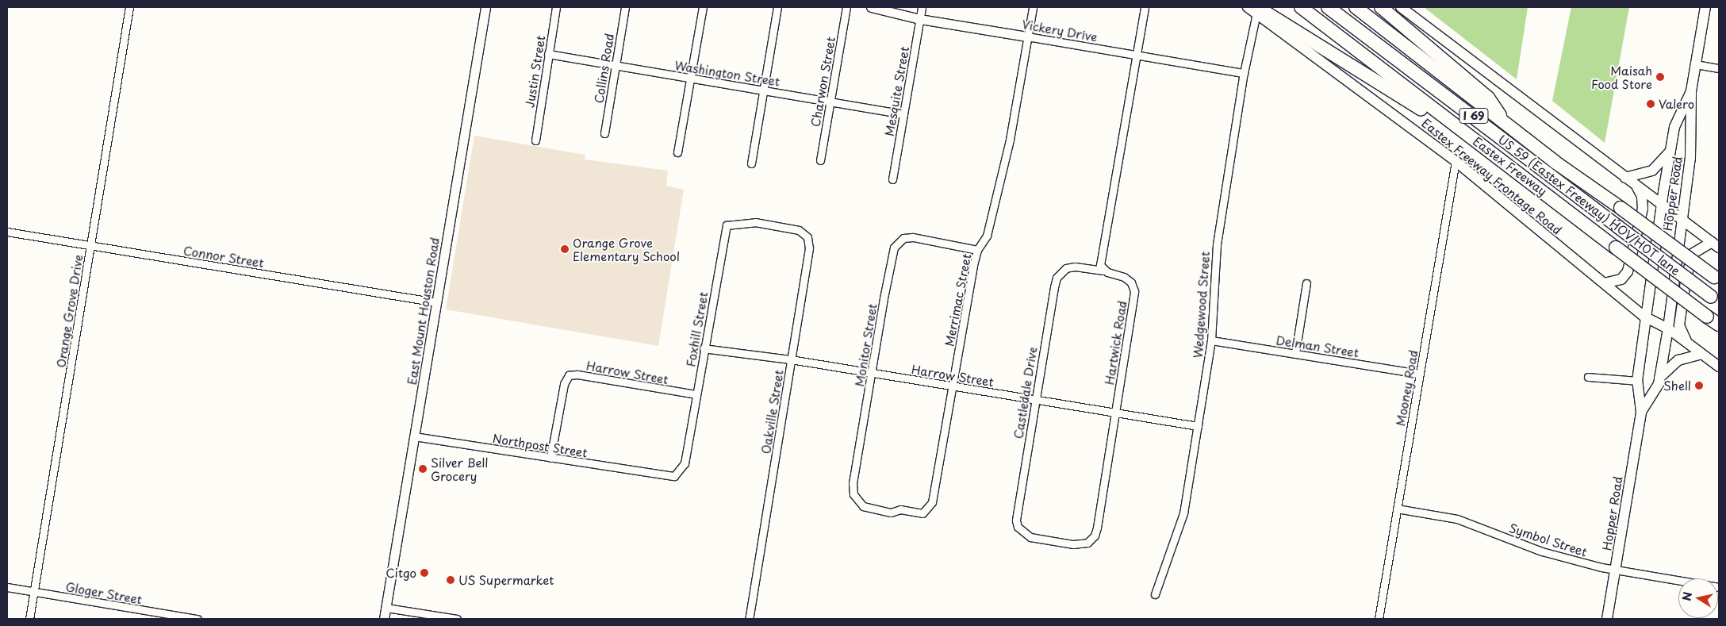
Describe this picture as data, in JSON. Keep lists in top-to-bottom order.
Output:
{
  "streets": {
    "highway": ["I 69", "Eastex Freeway", "US 59 (Eastex Freeway) HOV/HOT lane"],
    "main road": ["Eastex Freeway Frontage Road", "Hopper Road"],
    "street": [
      "Vickery Drive",
      "Collins Road",
      "Justin Street",
      "Washington Street",
      "Charwon Street",
      "Mesquite Street",
      "Connor Street",
      "Merrimac Street",
      "Wedgewood Street",
      "Orange Grove Drive",
      "East Mount Houston Road",
      "Foxhill Street",
      "Hartwick Road",
      "Monitor Street",
      "Delman Street",
      "Harrow Street",
      "Mooney Road",
      "Castledale Drive",
      "Oakville Street",
      "Northpost Street",
      "Symbol Street",
      "Gloger Street"
    ]
  },
  "crossings": [
    ["Vickery Drive", "Mesquite Street"],
    ["Vickery Drive", "Merrimac Street"],
    ["Vickery Drive", "Wedgewood Street"],
    ["Collins Road", "Washington Street"],
    ["Justin Street", "Washington Street"],
    ["Washington Street", "Charwon Street"],
    ["Washington Street", "Mesquite Street"],
    ["Eastex Freeway Frontage Road", "Hopper Road"],
    ["Eastex Freeway Frontage Road", "Wedgewood Street"],
    ["Eastex Freeway Frontage Road", "Mooney Road"],
    ["Hopper Road", "Symbol Street"],
    ["Connor Street", "Orange Grove Drive"],
    ["Connor Street", "East Mount Houston Road"],
    ["Merrimac Street", "Monitor Street"],
    ["Merrimac Street", "Harrow Street"],
    ["Wedgewood Street", "Delman Street"],
    ["Wedgewood Street", "Harrow Street"],
    ["Orange Grove Drive", "Gloger Street"],
    ["East Mount Houston Road", "Northpost Street"],
    ["Foxhill Street", "Harrow Street"],
    ["Foxhill Street", "Oakville Street"],
    ["Foxhill Street", "Northpost Street"],
    ["Hartwick Road", "Harrow Street"],
    ["Hartwick Road", "Castledale Drive"],
    ["Monitor Street", "Harrow Street"],
    ["Delman Street", "Mooney Road"],
    ["Harrow Street", "Castledale Drive"],
    ["Harrow Street", "Oakville Street"],
    ["Harrow Street", "Northpost Street"],
    ["Mooney Road", "Symbol Street"]
  ],
  "places": [
    "Maisah Food Store",
    "Valero",
    "Orange Grove Elementary School",
    "Shell",
    "Silver Bell Grocery",
    "Citgo",
    "US Supermarket"
  ],
  "north": "left"
}
